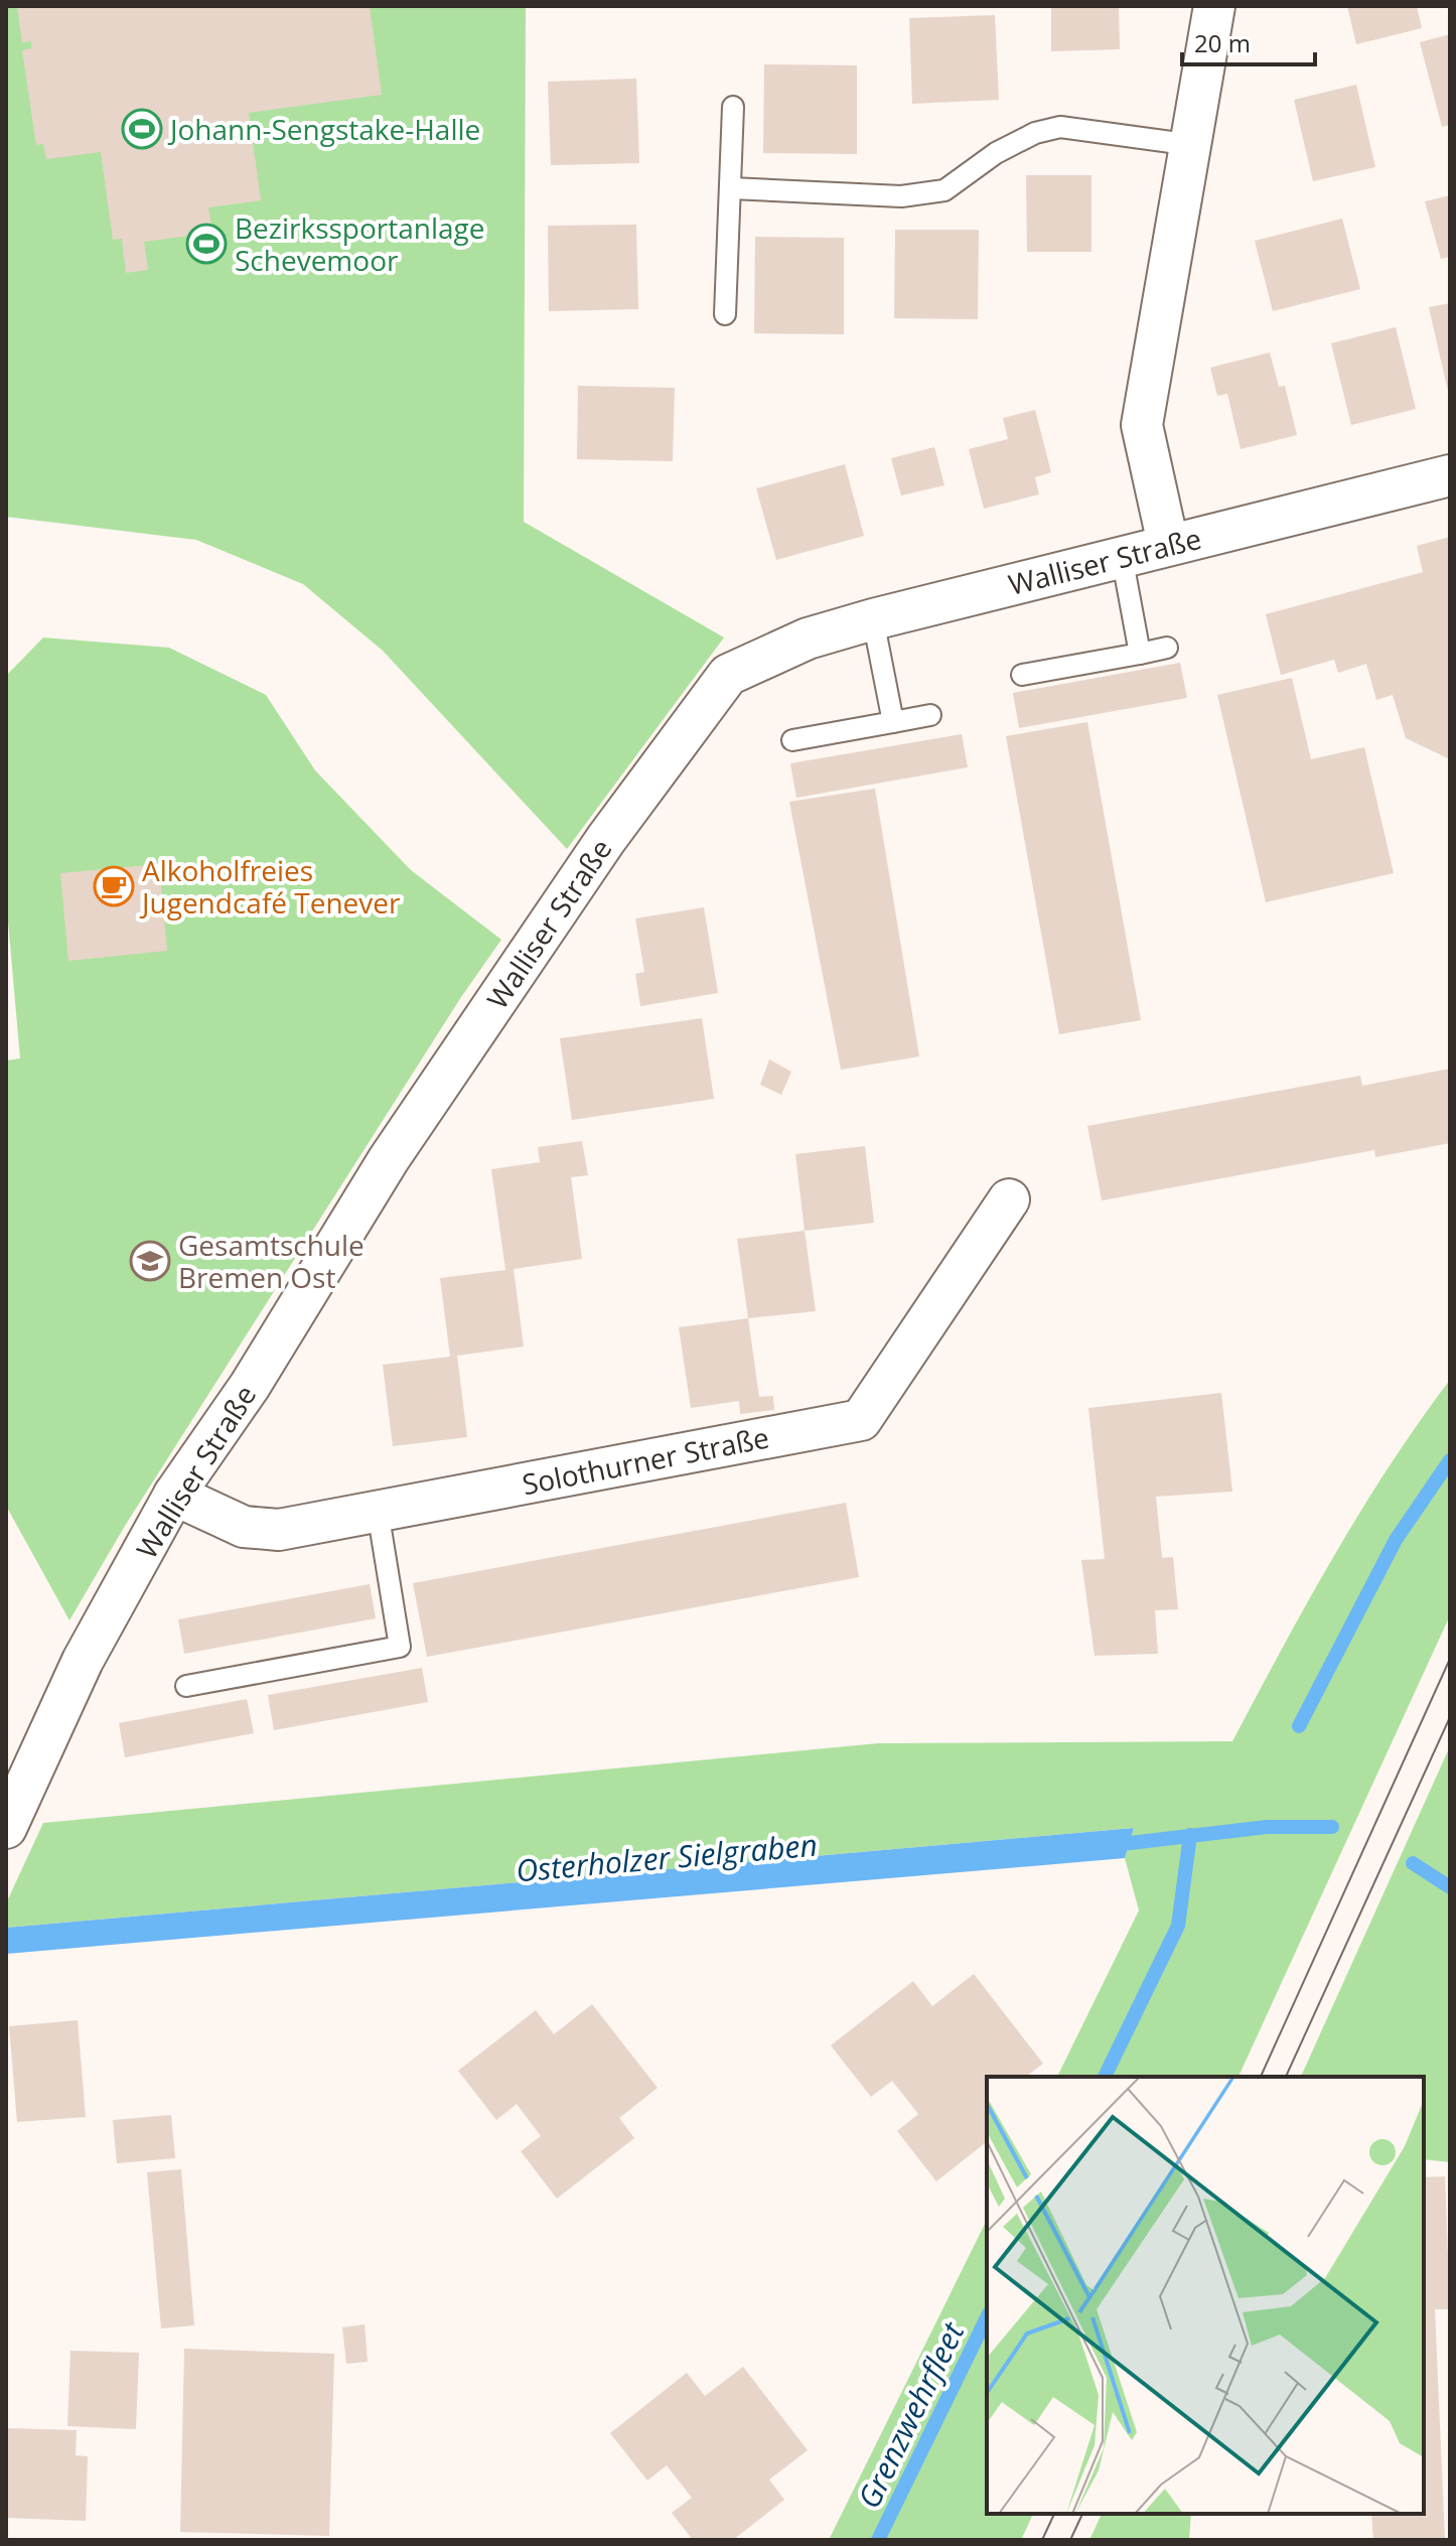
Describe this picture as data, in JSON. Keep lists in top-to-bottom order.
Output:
{
  "streets": {
    "street": ["Walliser Straße", "Solothurner Straße"]
  },
  "crossings": [
    ["Walliser Straße", "Solothurner Straße"]
  ],
  "water": ["Osterholzer Sielgraben", "Grenzwehrfleet"],
  "places": {
    "sports": ["Johann-Sengstake-Halle", "Bezirkssportanlage Schevemoor"],
    "cafe": ["Alkoholfreies Jugendcafé Tenever"],
    "school or university": ["Gesamtschule Bremen Ost"]
  },
  "scale_bar": "20 m"
}
